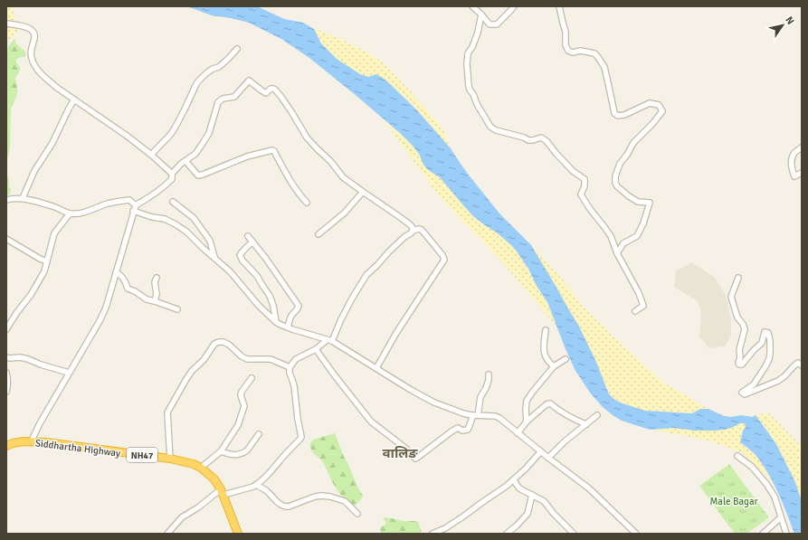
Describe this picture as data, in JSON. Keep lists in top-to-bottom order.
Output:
{
  "streets": {
    "highway": ["Siddhartha Highway", "NH47"]
  },
  "districts": ["वालिङ"],
  "parks": ["Male Bagar"],
  "north": "top right"
}
